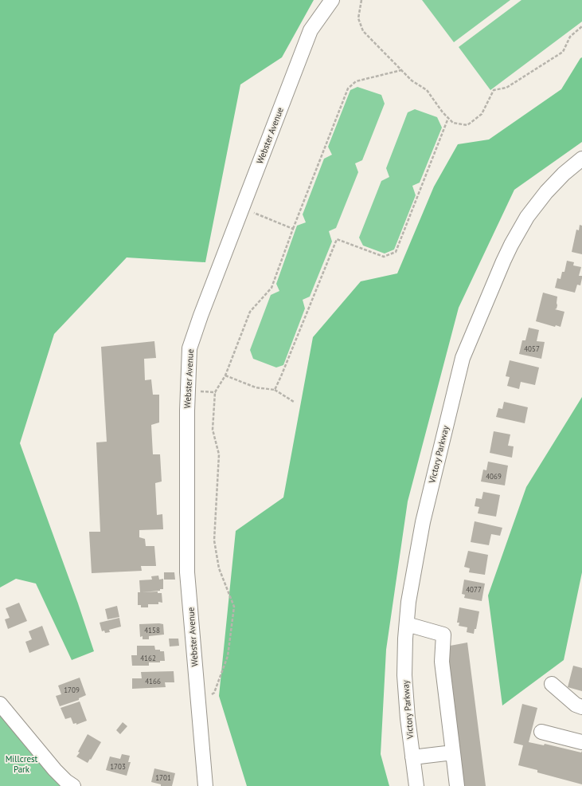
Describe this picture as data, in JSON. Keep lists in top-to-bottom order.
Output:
{
  "streets": {
    "street": ["Webster Avenue", "Victory Parkway"]
  },
  "parks": ["Millcrest Park"],
  "house_numbers": [
    "4057",
    "4069",
    "4077",
    "4158",
    "4162",
    "4166",
    "1709",
    "1703",
    "1701"
  ]
}
